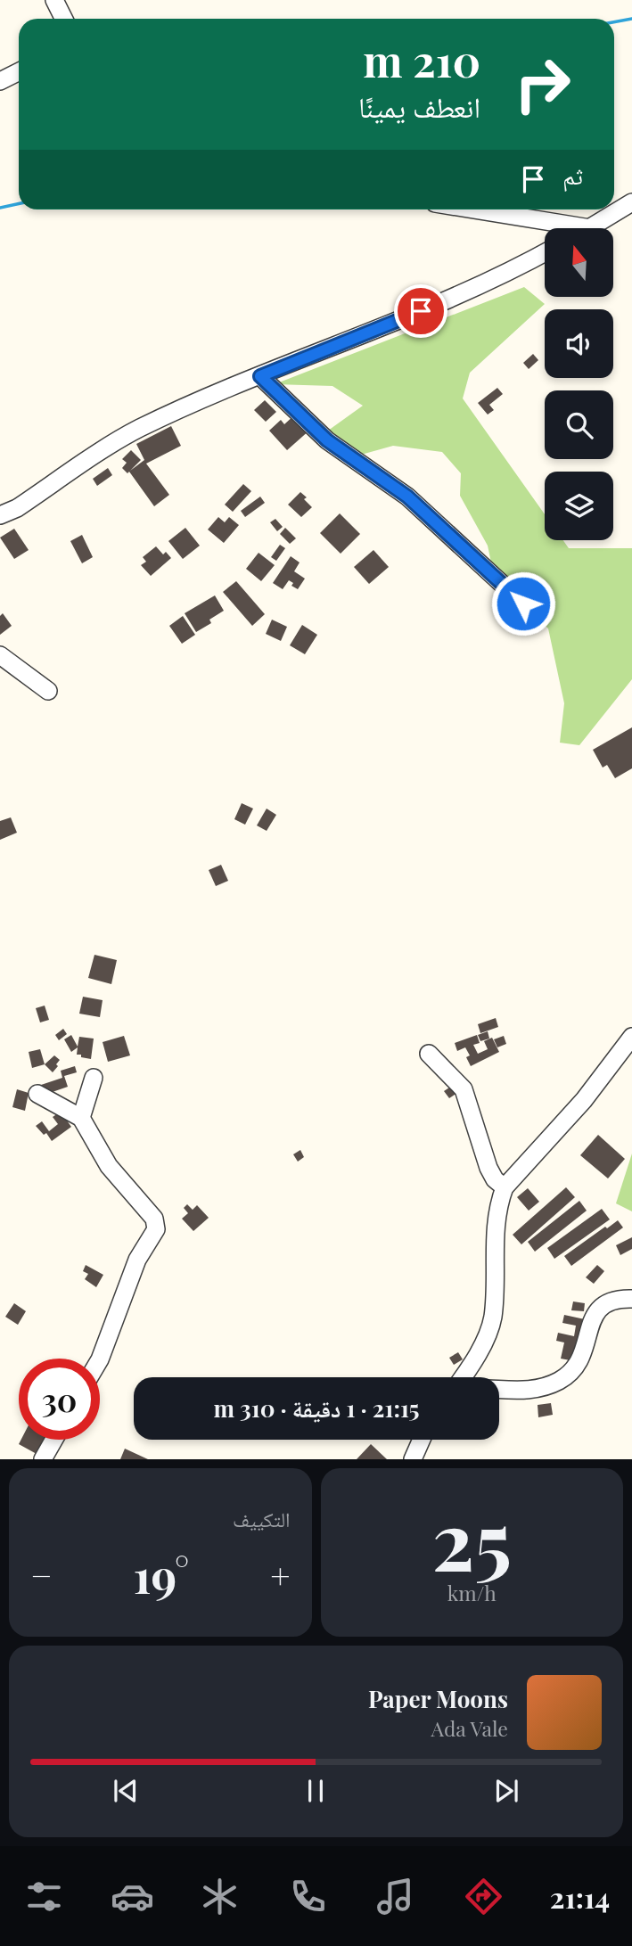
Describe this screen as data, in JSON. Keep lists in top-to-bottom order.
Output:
{
  "north": "top",
  "page": {
    "turn": ["210 m", "انعطف يمينًا"],
    "then": "ثم",
    "limit": "30",
    "trip": "21:15 · 1 دقيقة · 310 m",
    "tile": [
      ["25", "km/h"],
      "التكييف"
    ],
    "heat": ["−", "19°", "+"],
    "song": ["Paper Moons", "Ada Vale"],
    "tabs": "21:14"
  }
}
